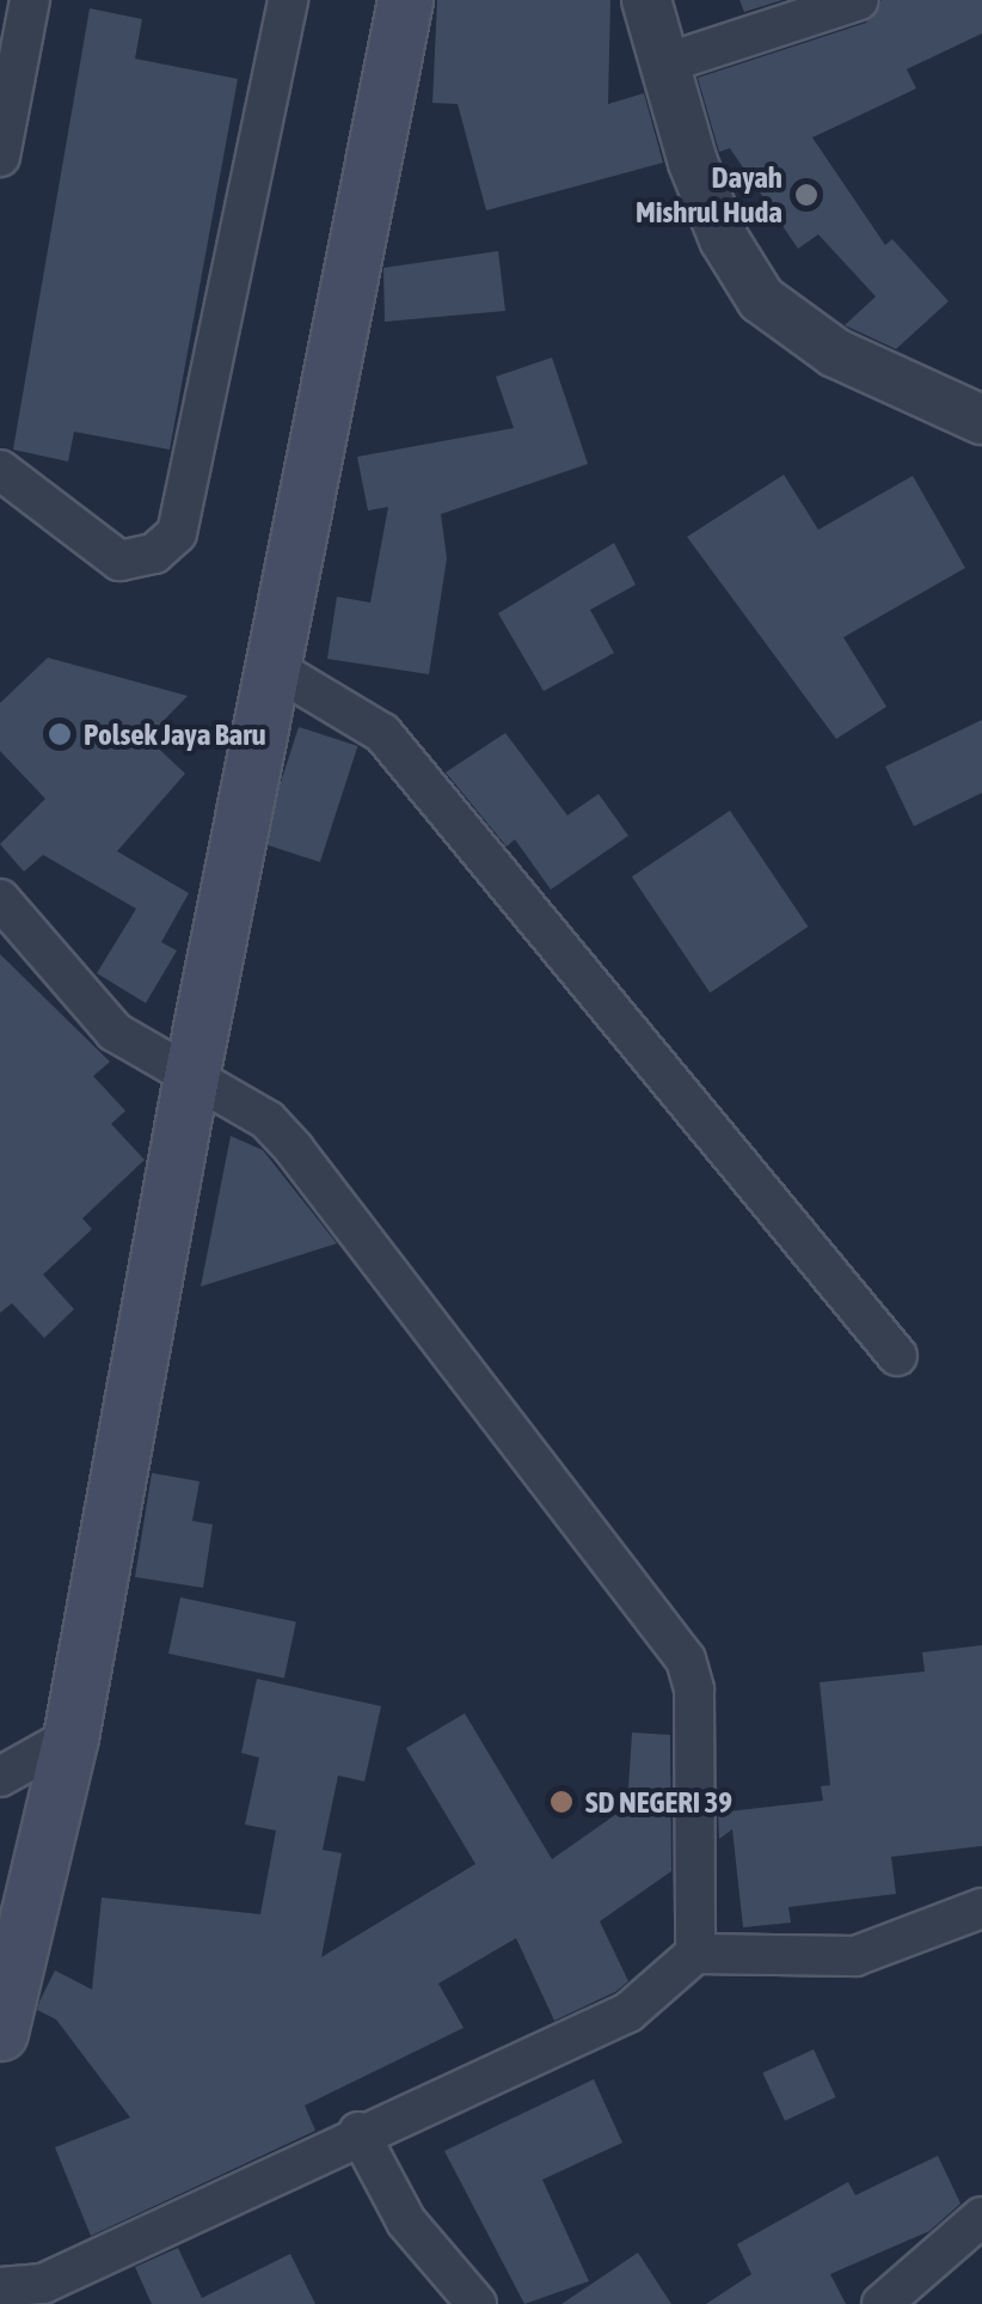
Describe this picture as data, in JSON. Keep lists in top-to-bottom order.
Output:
{
  "places": ["Dayah Mishrul Huda", "Polsek Jaya Baru", "SD NEGERI 39"]
}
